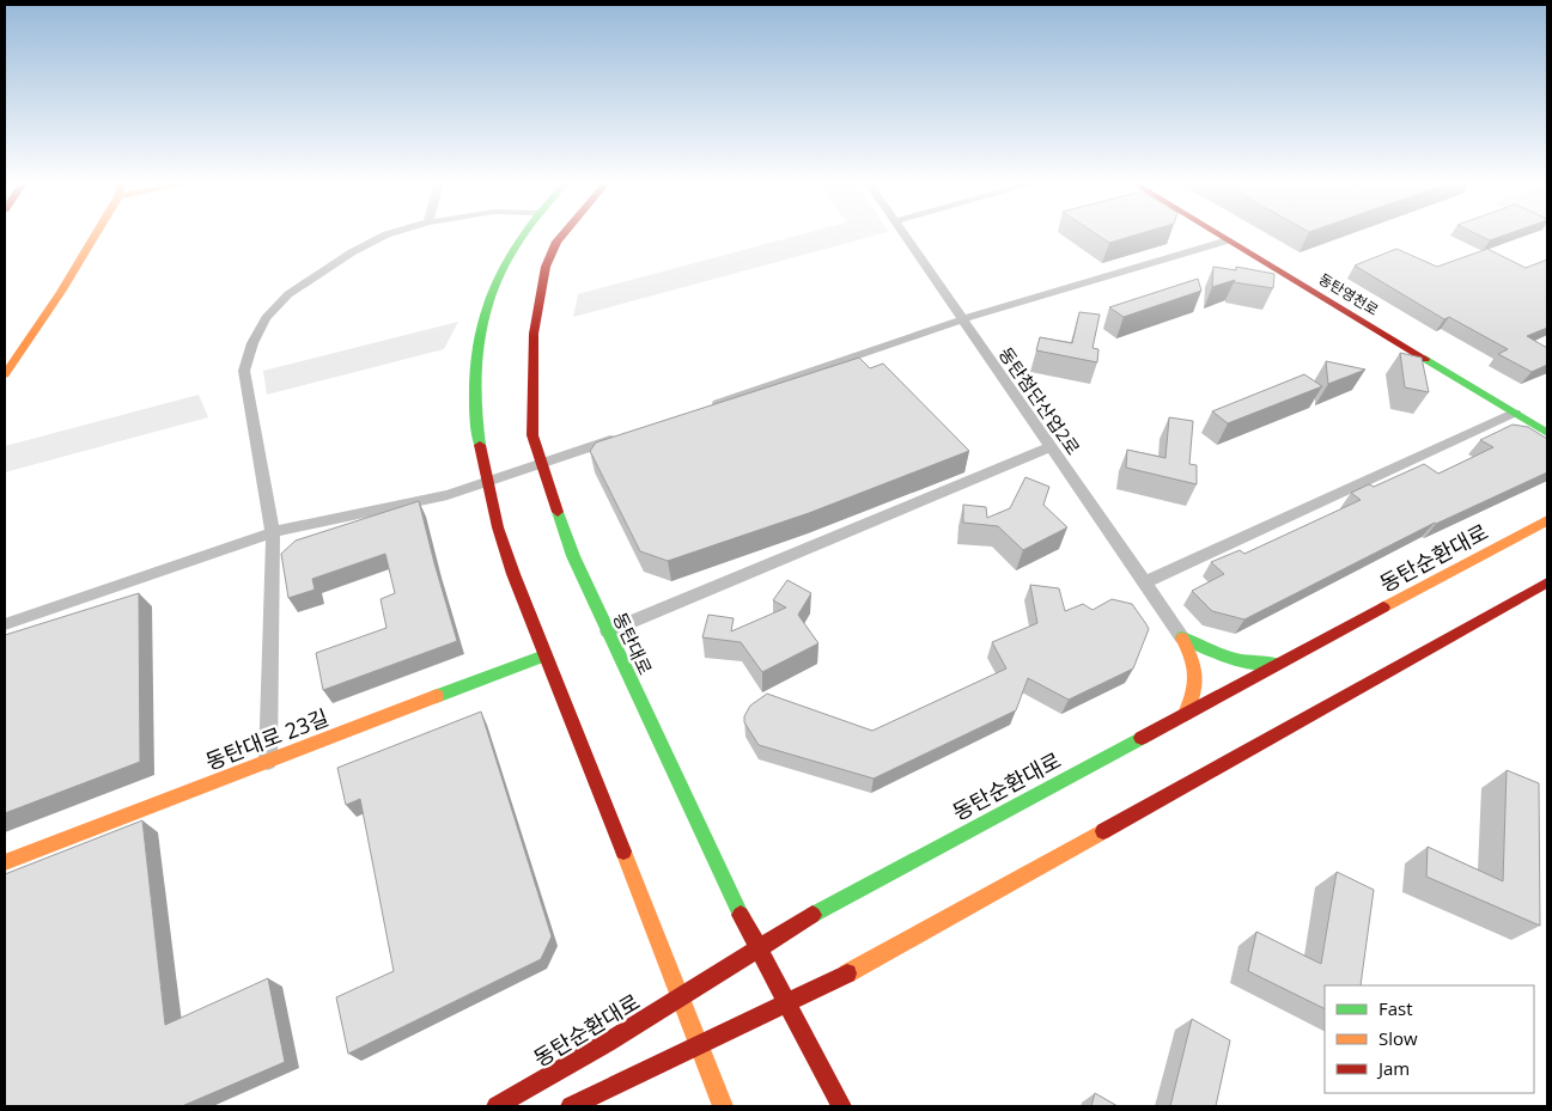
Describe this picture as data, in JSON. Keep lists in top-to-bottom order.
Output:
{
  "streets": {
    "main road": [
      "동탄영천로",
      "동탄순환대로",
      "동탄대로",
      "동탄대로 23길"
    ],
    "street": ["동탄첨단산업2로"]
  },
  "crossings": [
    ["동탄순환대로", "동탄대로"]
  ],
  "legend": ["Fast", "Slow", "Jam"]
}
